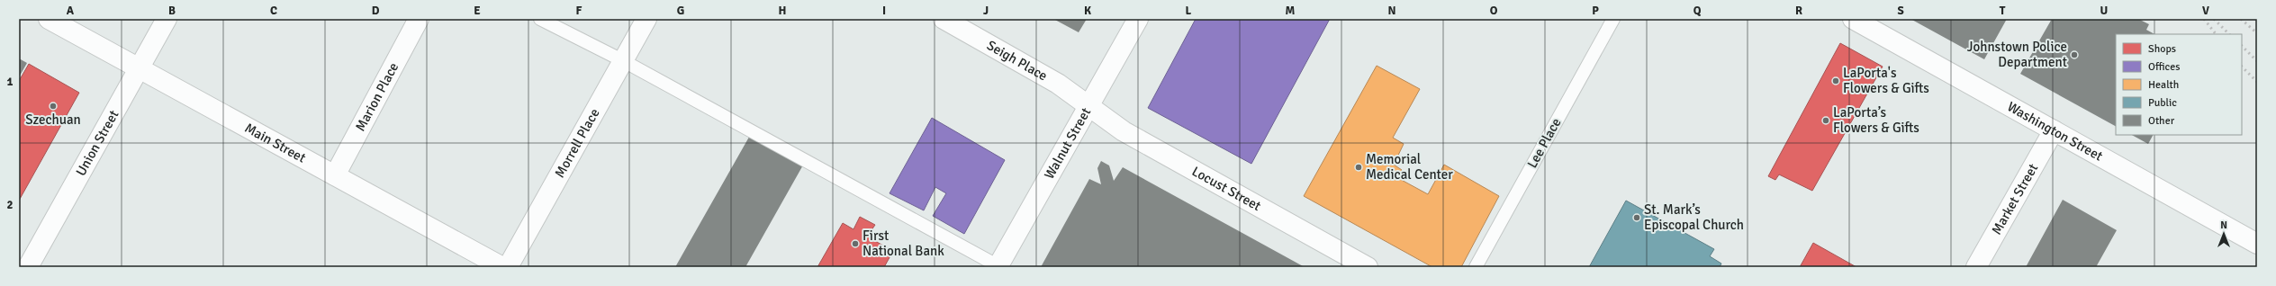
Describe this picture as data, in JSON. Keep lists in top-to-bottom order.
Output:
{
  "streets": {
    "street": [
      "Seigh Place",
      "Marion Place",
      "Washington Street",
      "Union Street",
      "Main Street",
      "Morrell Place",
      "Walnut Street",
      "Locust Street",
      "Market Street"
    ],
    "lane": ["Lee Place"]
  },
  "crossings": [
    ["Seigh Place", "Walnut Street"],
    ["Seigh Place", "Locust Street"],
    ["Marion Place", "Main Street"],
    ["Washington Street", "Market Street"],
    ["Union Street", "Main Street"],
    ["Walnut Street", "Locust Street"]
  ],
  "places": [
    "Johnstown Police Department",
    "LaPorta's Flowers & Gifts",
    "Szechuan",
    "LaPorta’s Flowers & Gifts",
    "Memorial Medical Center",
    "St. Mark’s Episcopal Church",
    "First National Bank"
  ],
  "legend": [
    "Shops",
    "Offices",
    "Health",
    "Public",
    "Other"
  ],
  "north": "top",
  "grid": {
    "columns": [
      "A",
      "B",
      "C",
      "D",
      "E",
      "F",
      "G",
      "H",
      "I",
      "J",
      "K",
      "L",
      "M",
      "N",
      "O",
      "P",
      "Q",
      "R",
      "S",
      "T",
      "U",
      "V"
    ],
    "rows": ["1", "2"]
  }
}
